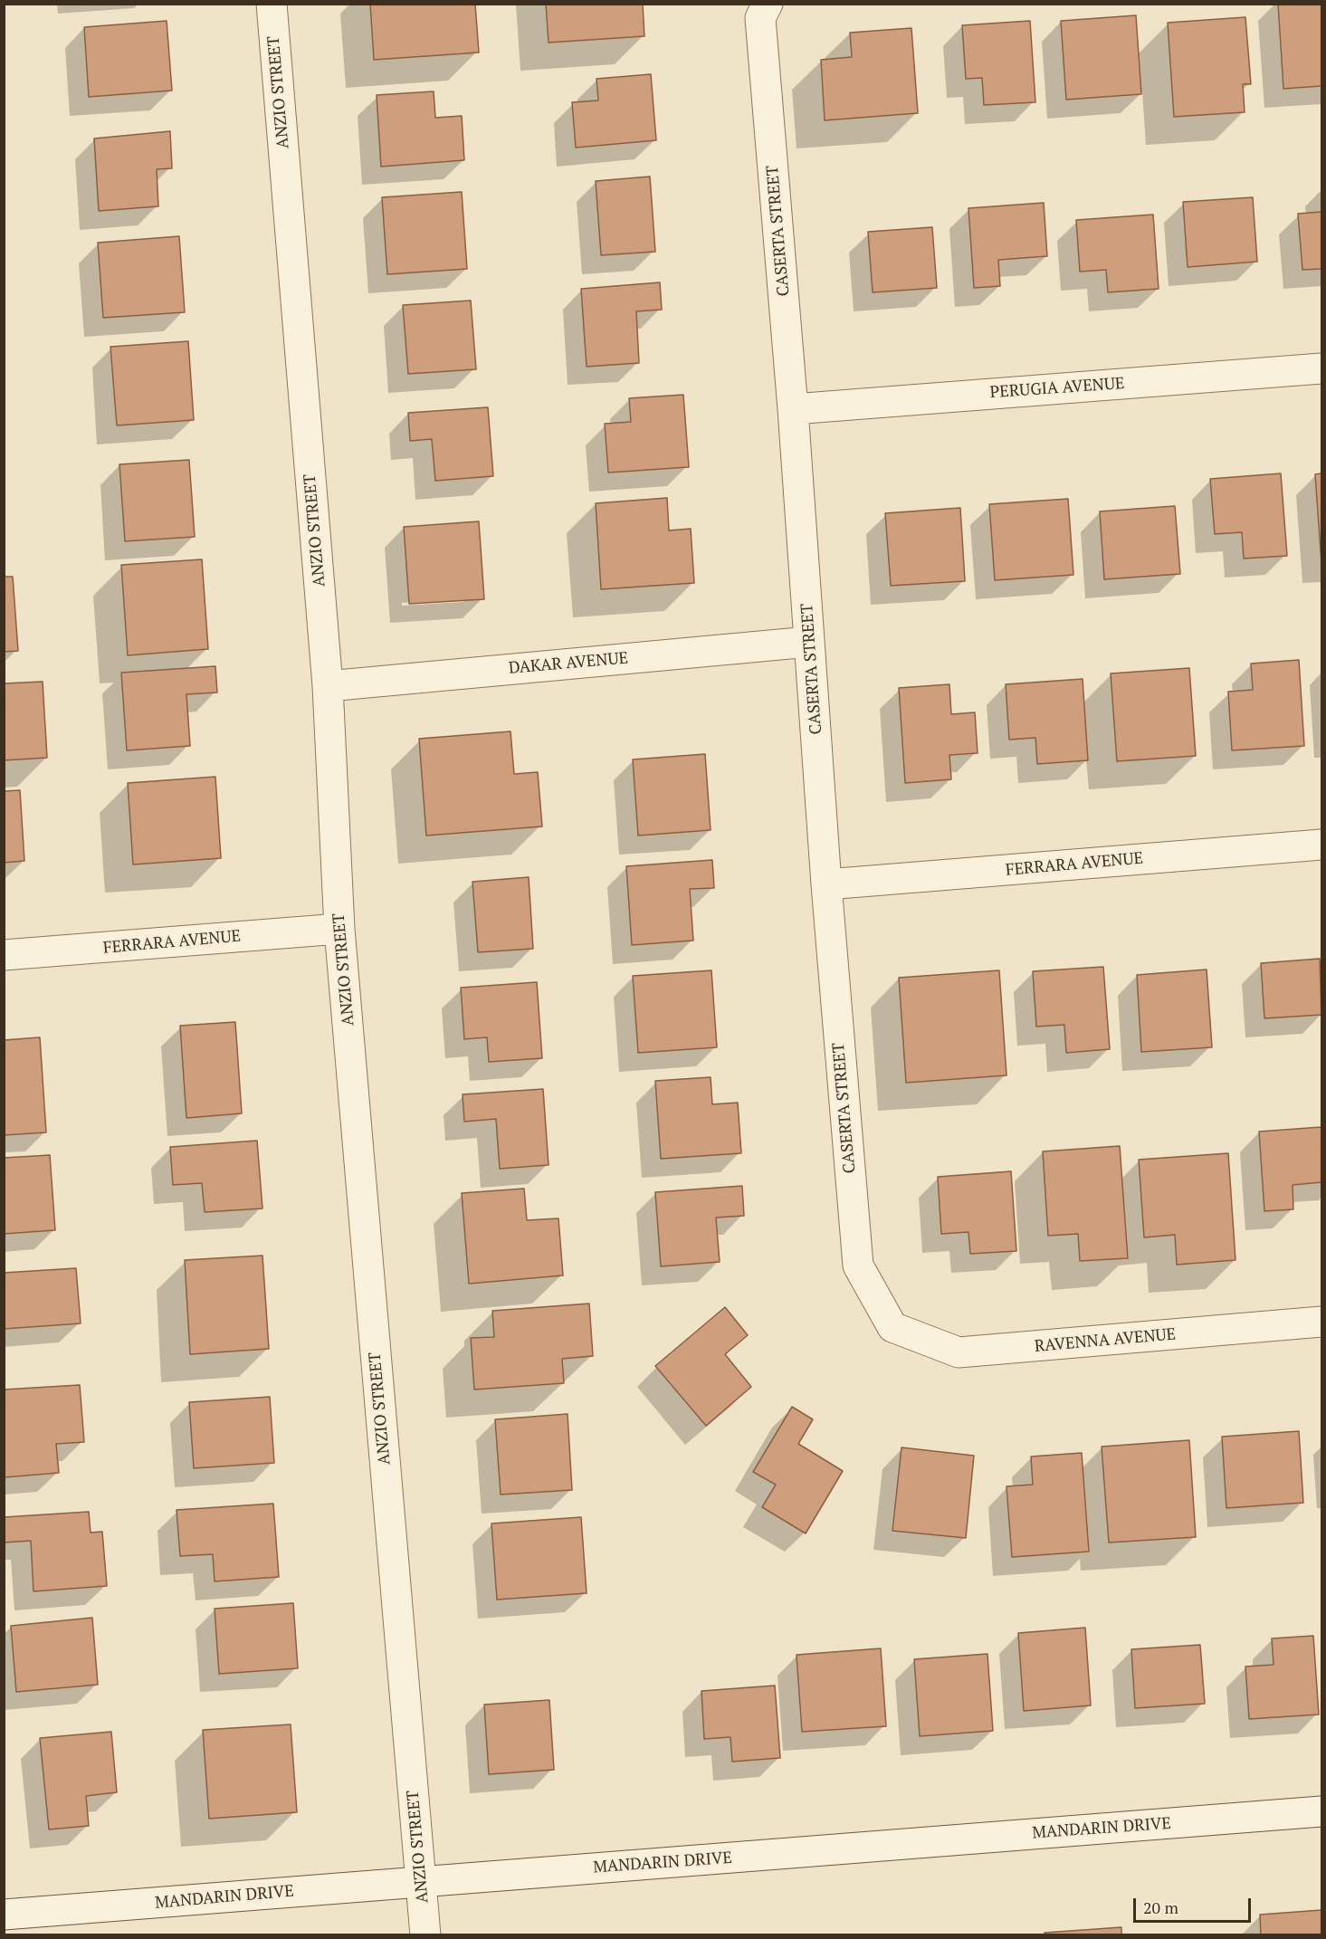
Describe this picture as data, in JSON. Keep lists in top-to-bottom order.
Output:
{
  "streets": {
    "street": [
      "ANZIO STREET",
      "CASERTA STREET",
      "PERUGIA AVENUE",
      "DAKAR AVENUE",
      "FERRARA AVENUE",
      "RAVENNA AVENUE",
      "MANDARIN DRIVE"
    ]
  },
  "crossings": [
    ["ANZIO STREET", "DAKAR AVENUE"],
    ["ANZIO STREET", "FERRARA AVENUE"],
    ["ANZIO STREET", "MANDARIN DRIVE"],
    ["CASERTA STREET", "PERUGIA AVENUE"],
    ["CASERTA STREET", "DAKAR AVENUE"],
    ["CASERTA STREET", "FERRARA AVENUE"],
    ["CASERTA STREET", "RAVENNA AVENUE"]
  ],
  "scale_bar": "20 m"
}
